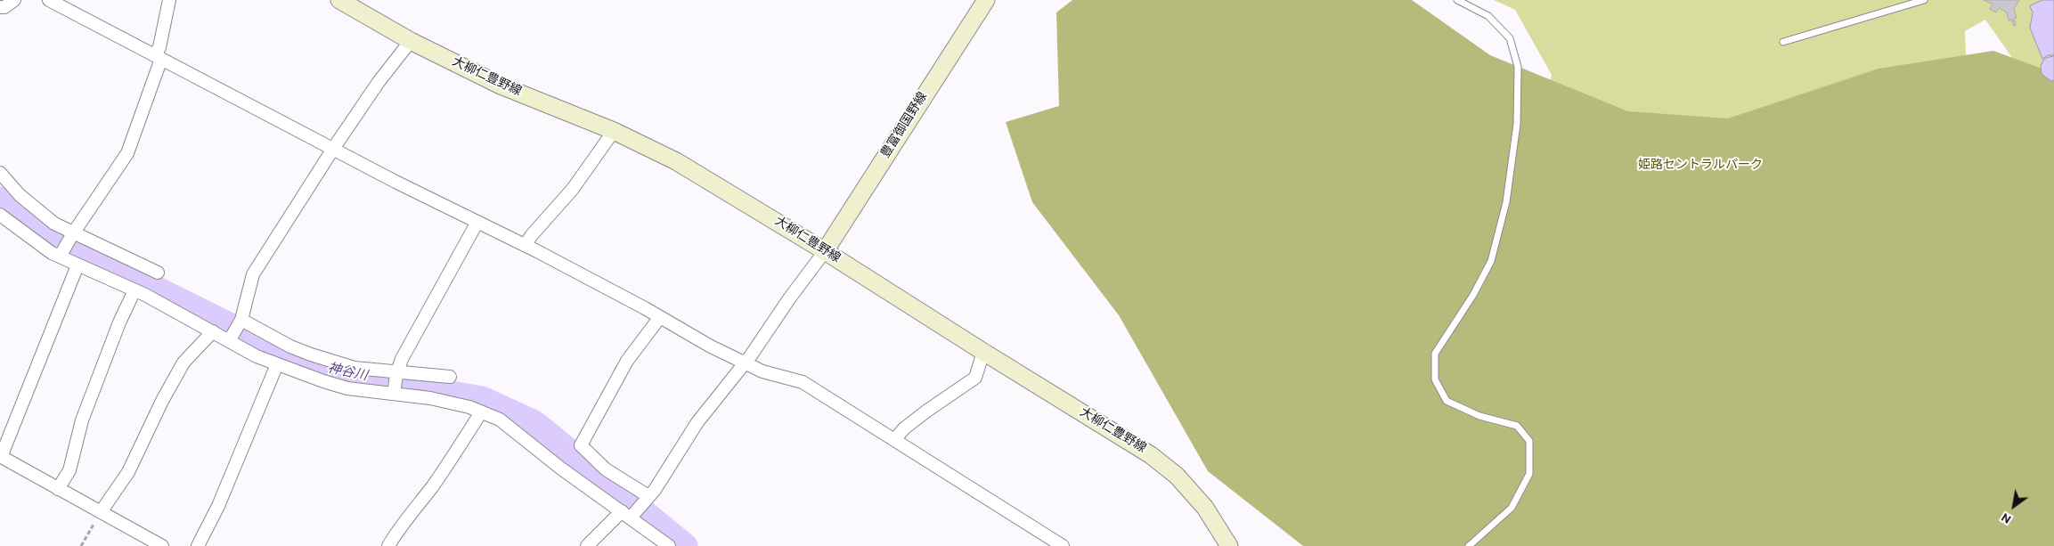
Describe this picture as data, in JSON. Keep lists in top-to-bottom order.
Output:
{
  "streets": {
    "main road": ["大柳仁豊野線", "豊富御国野線"]
  },
  "crossings": [
    ["大柳仁豊野線", "豊富御国野線"]
  ],
  "water": ["神谷川"],
  "parks": ["姫路セントラルパーク"],
  "north": "bottom left"
}
